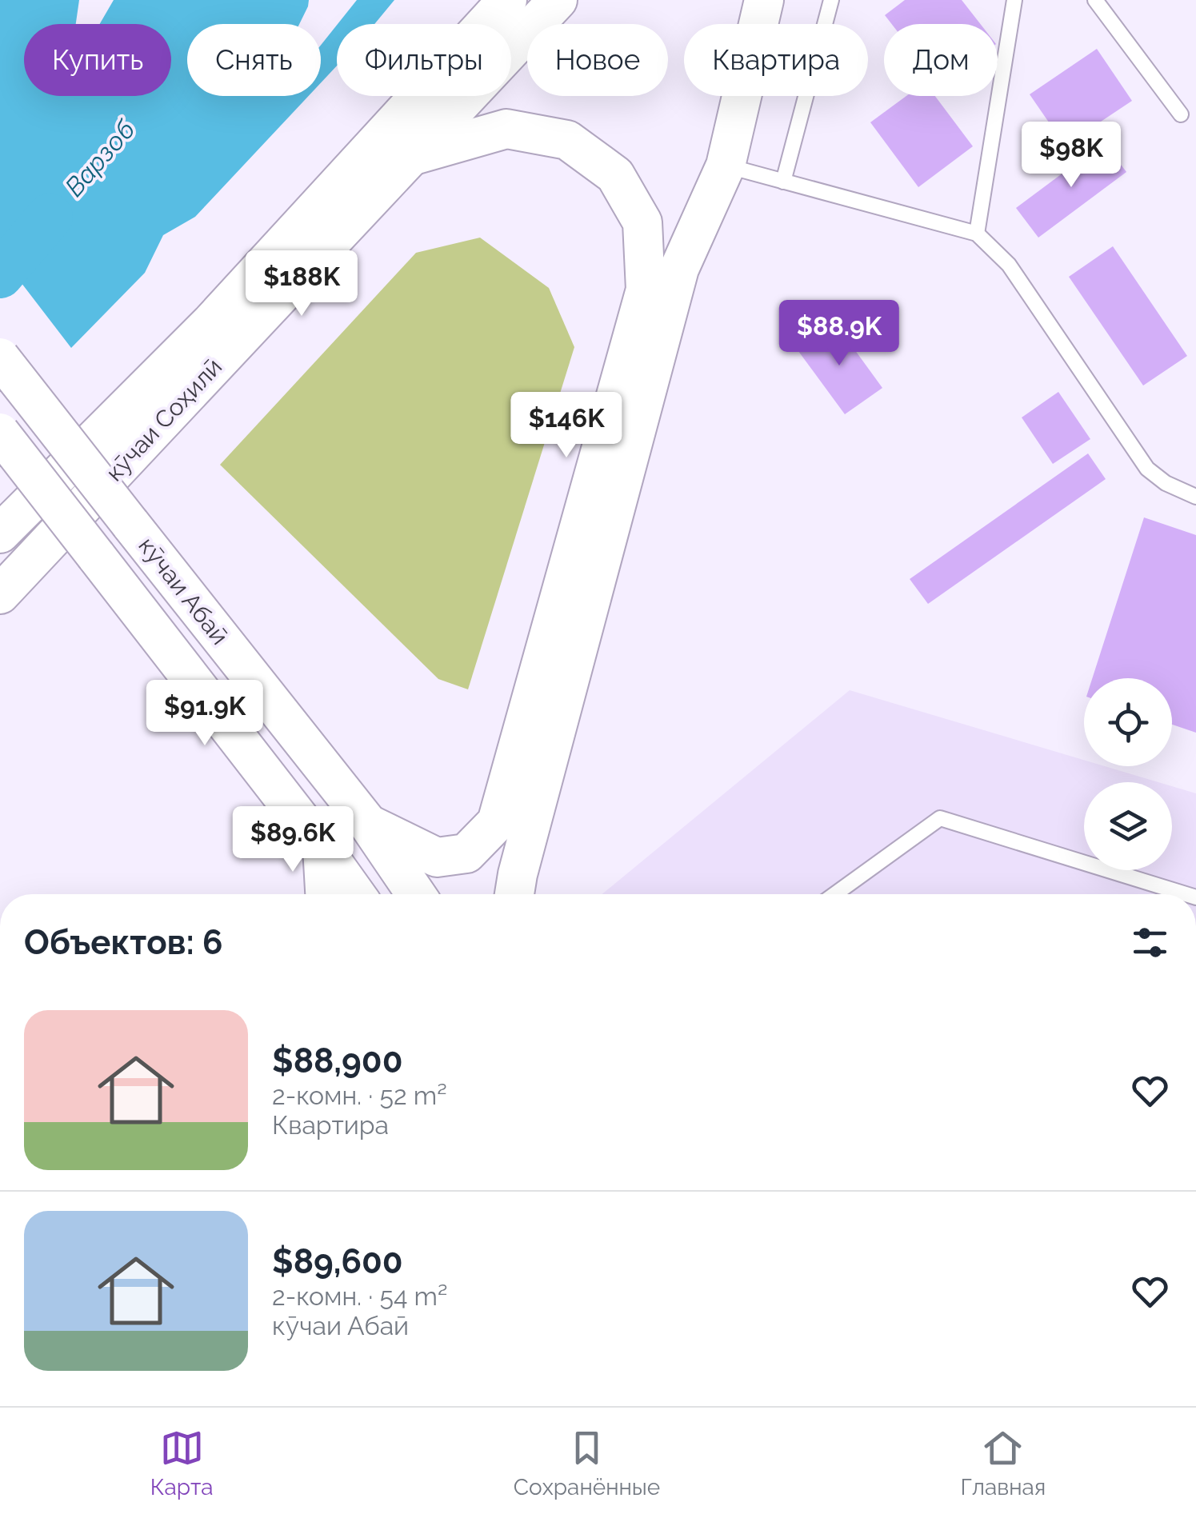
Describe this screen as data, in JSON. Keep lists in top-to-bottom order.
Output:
{
  "streets": {
    "main road": ["кӯчаи Соҳилӣ", "кӯчаи Абаӣ"]
  },
  "water": ["Варзоб"],
  "page": {
    "chip": [
      "Купить",
      "Снять",
      "Фильтры",
      "Новое",
      "Квартира",
      "Дом"
    ],
    "price": [
      "$98K",
      "$188K",
      "$88.9K",
      "$146K",
      "$91.9K",
      "$89.6K"
    ],
    "heading": "Объектов: 6",
    "list": [
      {
        "name": "$88,900",
        "note": "2-комн. · 52 m² · Квартира"
      },
      {
        "name": "$89,600",
        "note": "2-комн. · 54 m² · кӯчаи Абаӣ"
      }
    ],
    "tabs": ["Карта", "Сохранённые", "Главная"]
  }
}
